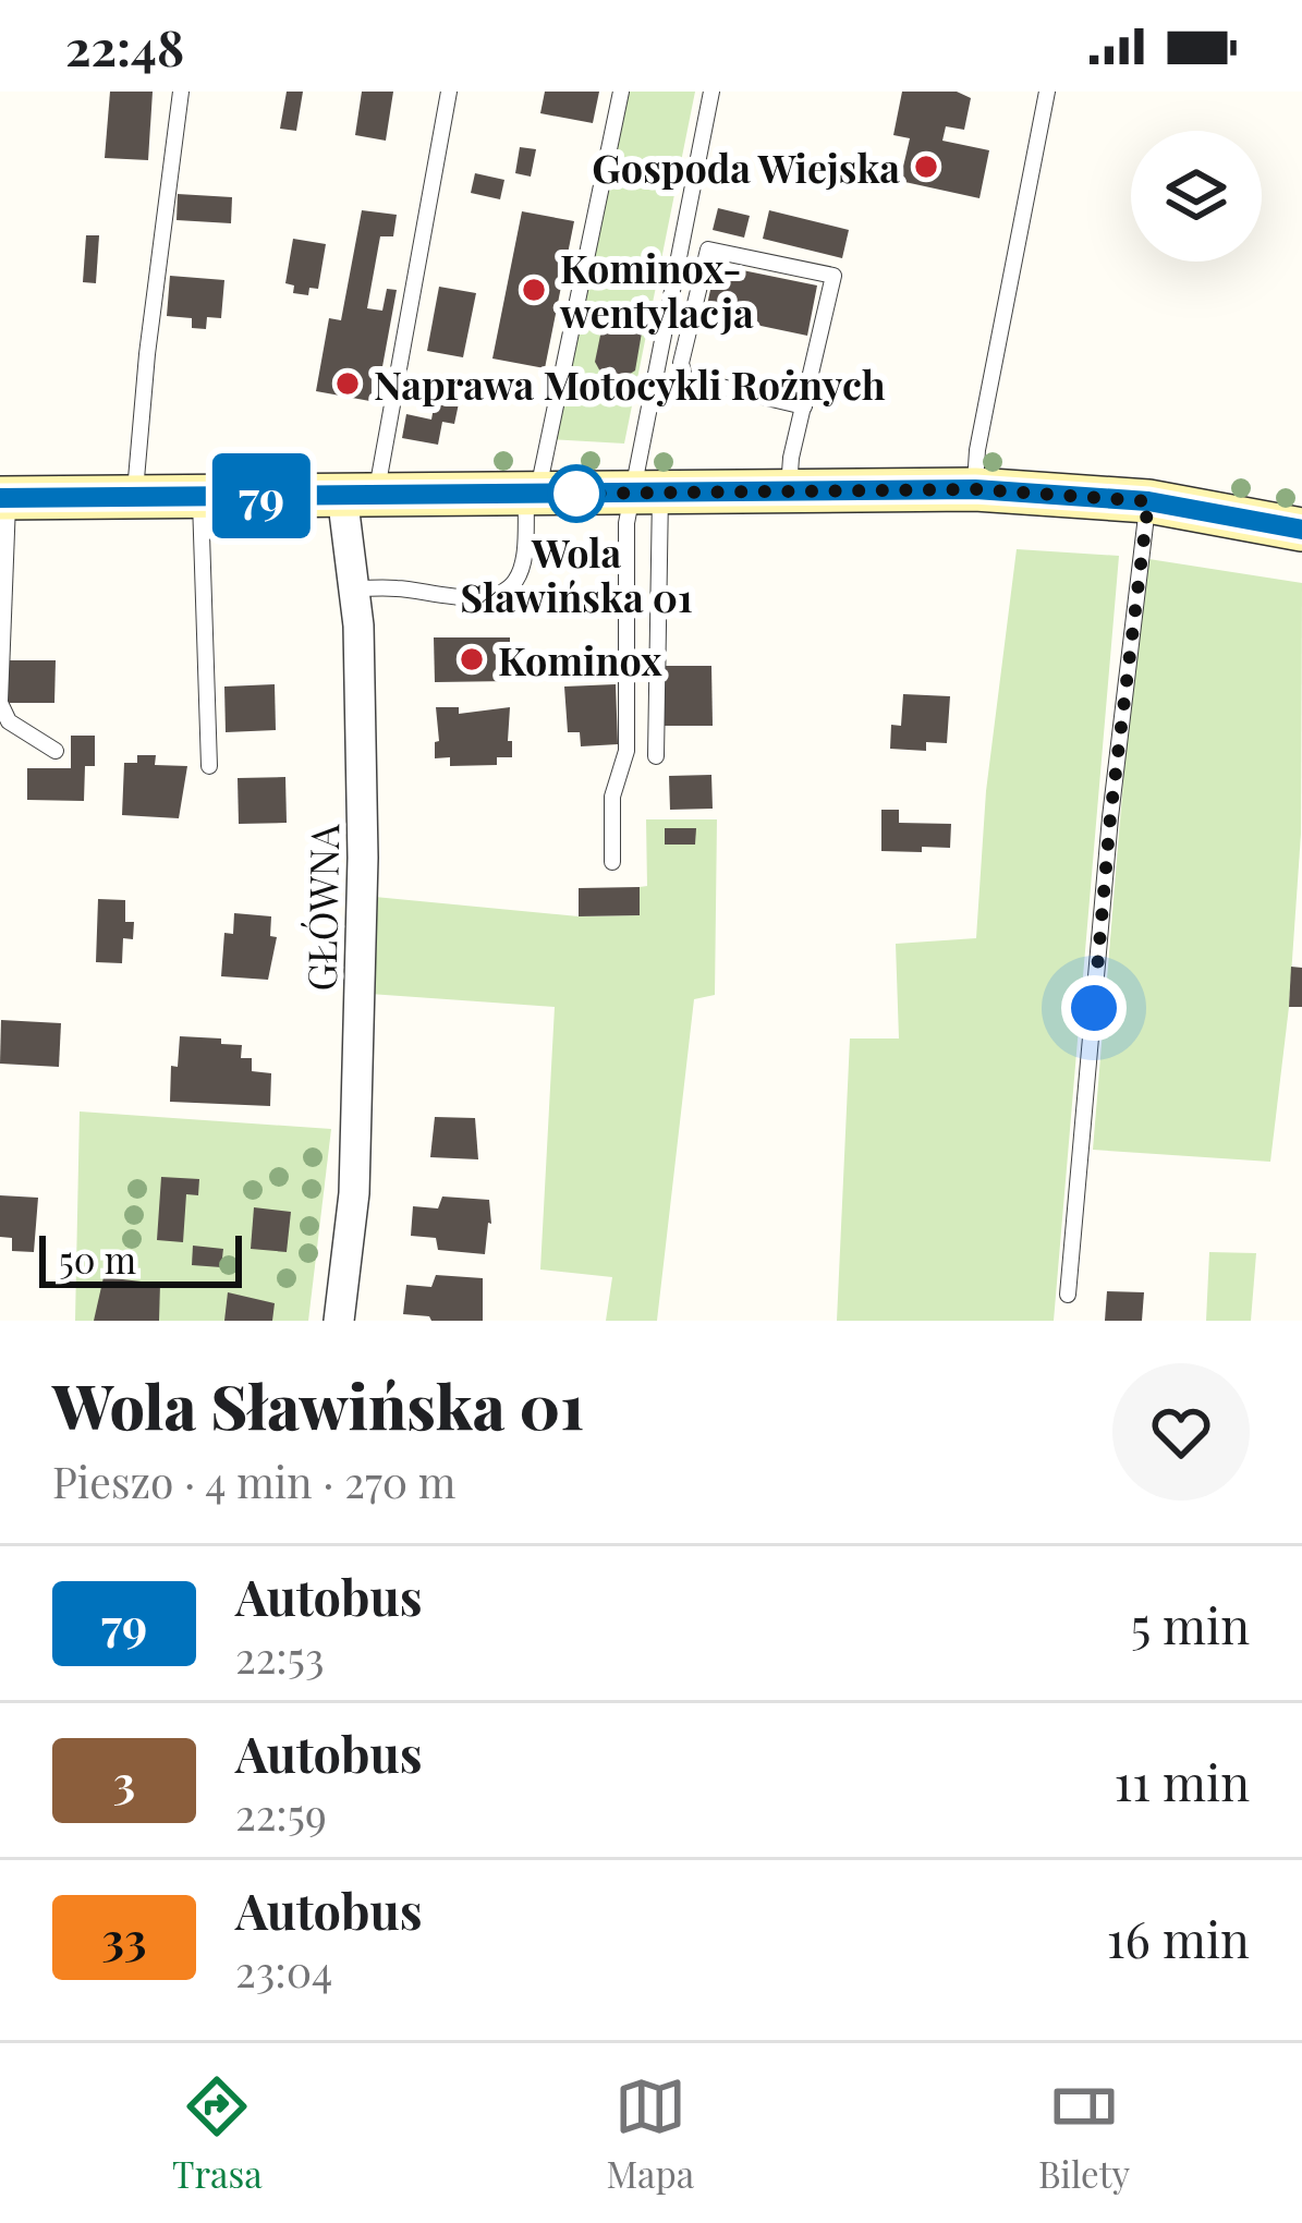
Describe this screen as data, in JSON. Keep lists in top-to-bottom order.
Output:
{
  "streets": {
    "street": ["GŁÓWNA"]
  },
  "places": [
    "Gospoda Wiejska",
    "Kominox- wentylacja",
    "Naprawa Motocykli Rożnych",
    "Wola Sławińska 01",
    "Kominox"
  ],
  "lines": ["bus line 79"],
  "scale_bar": "50 m",
  "page": {
    "status": "22:48",
    "on_map": "79",
    "scale": "50 m",
    "heading": ["Wola Sławińska 01", "Pieszo · 4 min · 270 m"],
    "list": [
      {
        "mark": "79",
        "name": "Autobus",
        "note": "22:53",
        "value": "5 min"
      },
      {
        "mark": "3",
        "name": "Autobus",
        "note": "22:59",
        "value": "11 min"
      },
      {
        "mark": "33",
        "name": "Autobus",
        "note": "23:04",
        "value": "16 min"
      }
    ],
    "tabs": ["Trasa", "Mapa", "Bilety"]
  }
}
